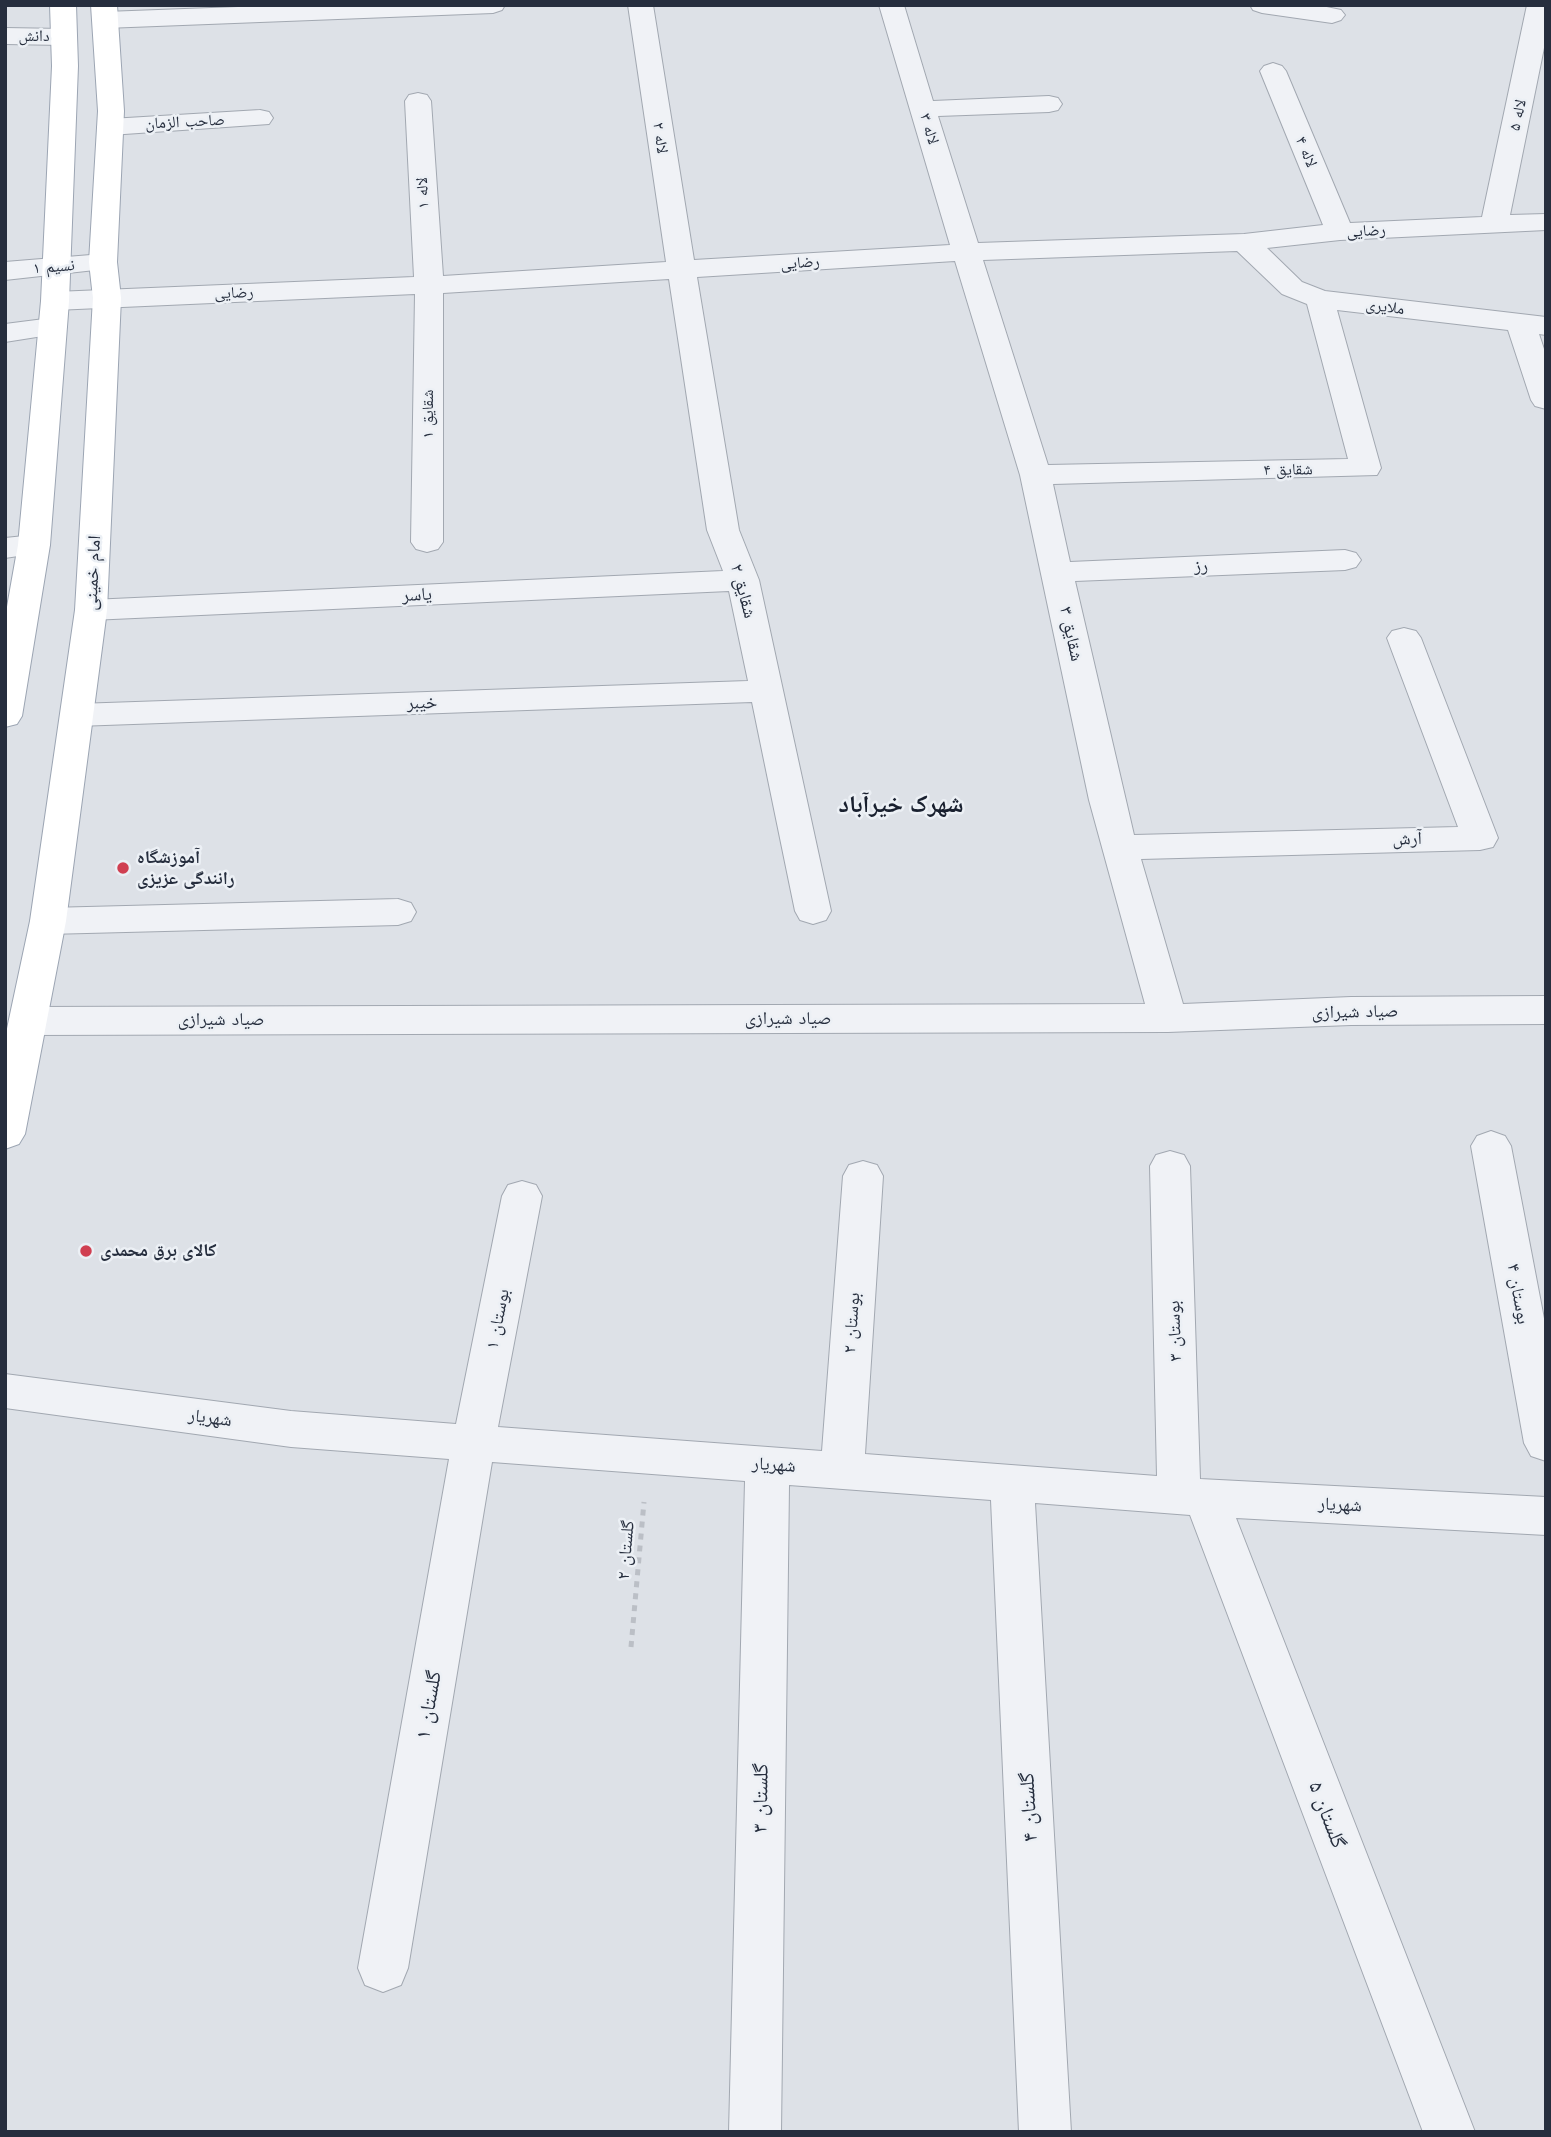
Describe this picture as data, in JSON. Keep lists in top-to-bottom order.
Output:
{
  "streets": {
    "main road": ["امام خمینی"],
    "street": [
      "دانش",
      "لاله ۵",
      "صاحب الزمان",
      "لاله ۳",
      "لاله ۲",
      "لاله ۴",
      "لاله ۱",
      "رضایی",
      "نسیم ۱",
      "ملایری",
      "شقایق ۱",
      "شقایق ۴",
      "رز",
      "شقایق ۲",
      "یاسر",
      "شقایق ۳",
      "خیبر",
      "آرش",
      "صیاد شیرازی",
      "بوستان ۴",
      "بوستان ۱",
      "بوستان ۲",
      "بوستان ۳",
      "شهریار",
      "گلستان ۱",
      "گلستان ۳",
      "گلستان ۴",
      "گلستان ۵"
    ],
    "path": ["گلستان ۲"]
  },
  "crossings": [
    ["لاله ۵", "رضایی"],
    ["صاحب الزمان", "امام خمینی"],
    ["لاله ۳", "رضایی"],
    ["لاله ۳", "شقایق ۳"],
    ["لاله ۲", "رضایی"],
    ["لاله ۲", "شقایق ۲"],
    ["لاله ۴", "رضایی"],
    ["لاله ۱", "رضایی"],
    ["لاله ۱", "شقایق ۱"],
    ["رضایی", "ملایری"],
    ["رضایی", "شقایق ۱"],
    ["رضایی", "امام خمینی"],
    ["رضایی", "شقایق ۲"],
    ["رضایی", "شقایق ۳"],
    ["نسیم ۱", "امام خمینی"],
    ["ملایری", "شقایق ۴"],
    ["شقایق ۴", "شقایق ۳"],
    ["رز", "شقایق ۳"],
    ["امام خمینی", "یاسر"],
    ["امام خمینی", "خیبر"],
    ["امام خمینی", "صیاد شیرازی"],
    ["شقایق ۲", "یاسر"],
    ["شقایق ۲", "خیبر"],
    ["شقایق ۳", "آرش"],
    ["شقایق ۳", "صیاد شیرازی"],
    ["بوستان ۱", "شهریار"],
    ["بوستان ۱", "گلستان ۱"],
    ["بوستان ۲", "شهریار"],
    ["بوستان ۳", "شهریار"],
    ["بوستان ۳", "گلستان ۵"],
    ["شهریار", "گلستان ۲"],
    ["شهریار", "گلستان ۱"],
    ["شهریار", "گلستان ۳"],
    ["شهریار", "گلستان ۴"],
    ["شهریار", "گلستان ۵"]
  ],
  "districts": ["شهرک خیرآباد"],
  "places": ["آموزشگاه رانندگی عزیزی", "کالای برق محمدی"]
}
